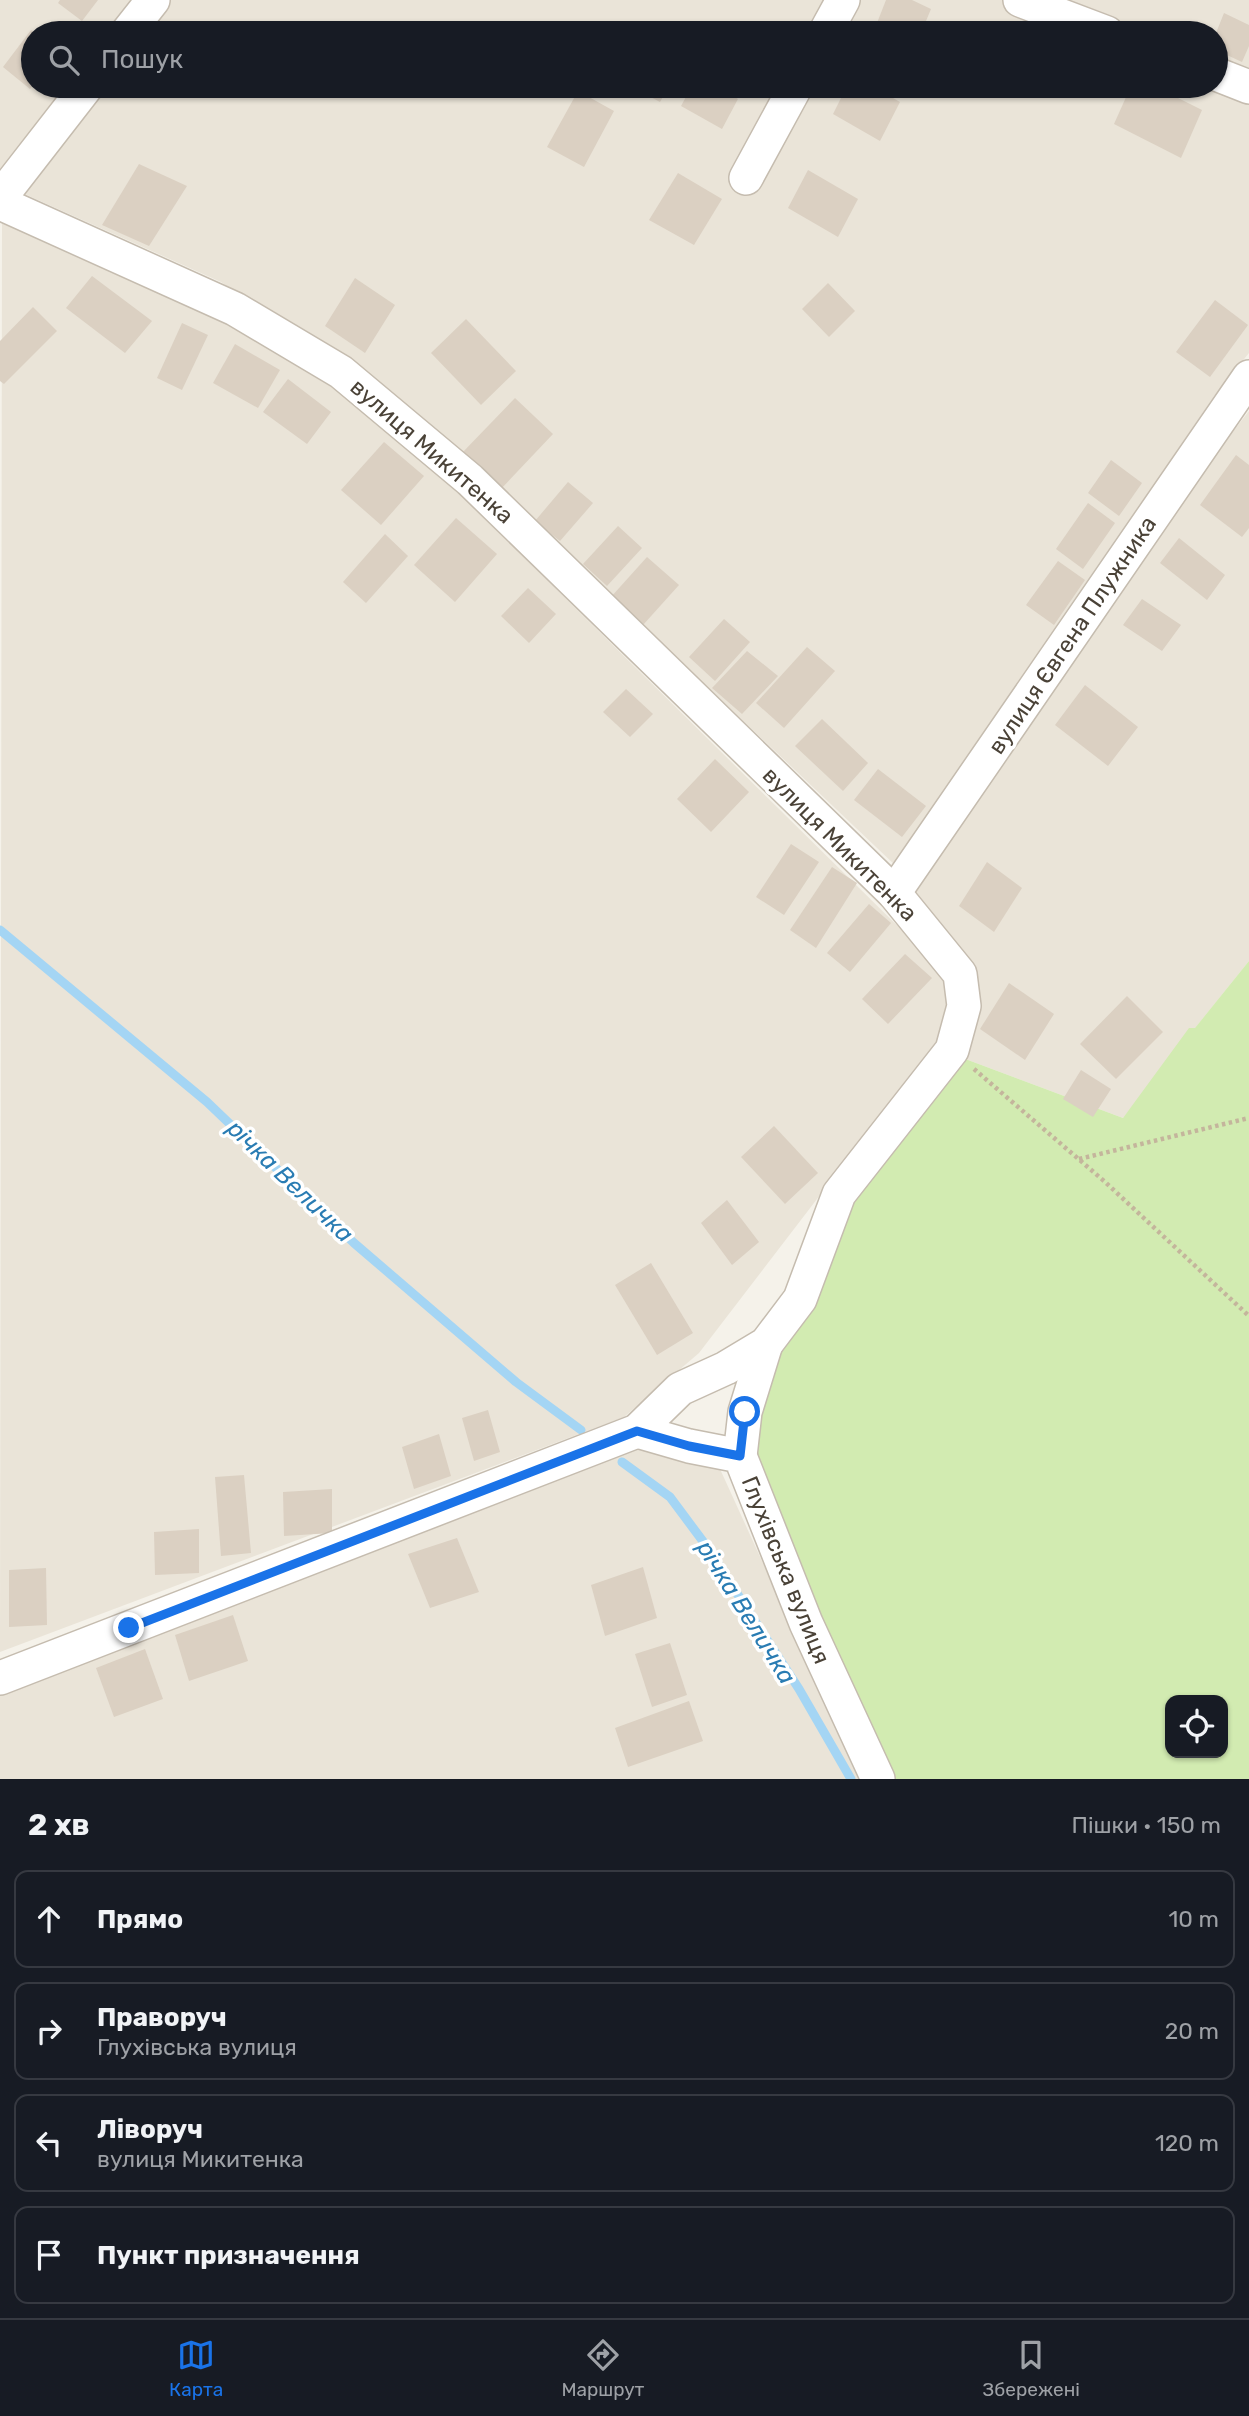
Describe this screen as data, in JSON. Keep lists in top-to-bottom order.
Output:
{
  "streets": {
    "street": ["вулиця Микитенка", "вулиця Євгена Плужника", "Глухівська вулиця"]
  },
  "crossings": [
    ["вулиця Микитенка", "вулиця Євгена Плужника"],
    ["вулиця Микитенка", "Глухівська вулиця"]
  ],
  "water": ["річка Величка"],
  "page": {
    "search": "Пошук",
    "heading": ["2 хв", "Пішки · 150 m"],
    "list": [
      ["Прямо", "10 m"],
      ["Праворуч", "Глухівська вулиця", "20 m"],
      ["Ліворуч", "вулиця Микитенка", "120 m"],
      "Пункт призначення"
    ],
    "nav": ["Карта", "Маршрут", "Збережені"]
  }
}
